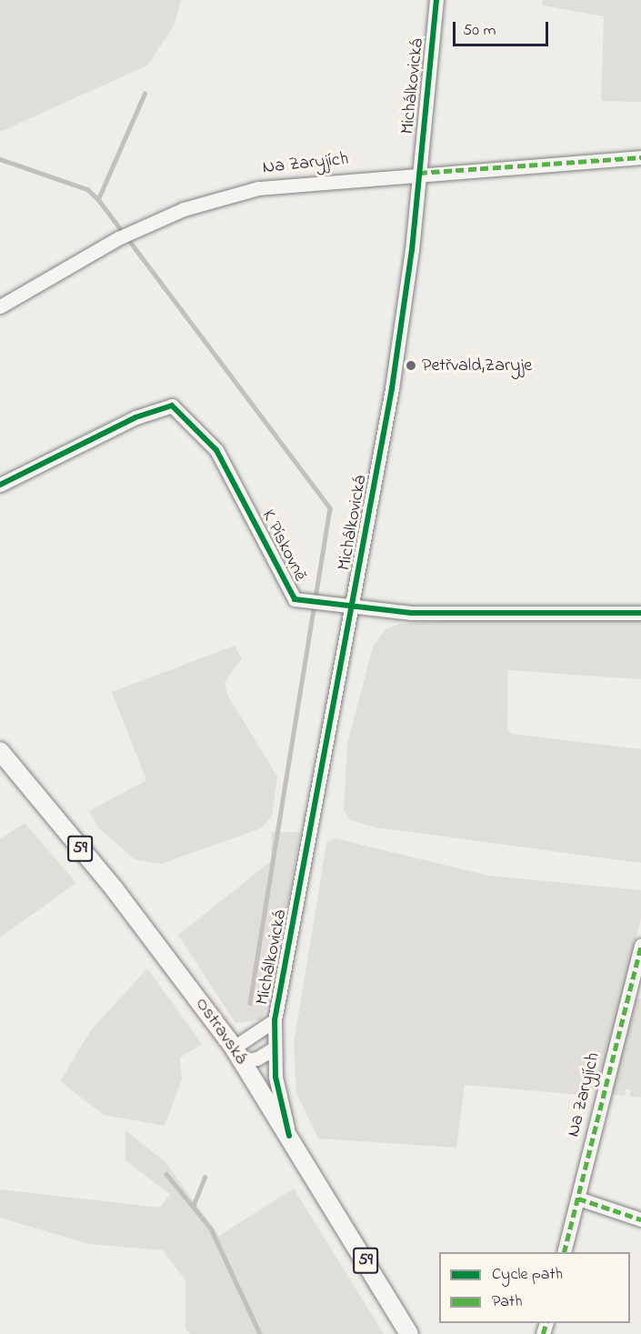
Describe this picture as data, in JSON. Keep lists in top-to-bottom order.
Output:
{
  "streets": {
    "main road": ["59", "Ostravská"],
    "street": ["Michálkovická", "Na Zaryjích", "K Pískovně"]
  },
  "crossings": [
    ["Michálkovická", "Na Zaryjích"],
    ["Michálkovická", "K Pískovně"],
    ["Michálkovická", "Ostravská"]
  ],
  "places": ["Petřvald,Zaryje"],
  "legend": ["Cycle path", "Path"],
  "scale_bar": "50 m"
}
